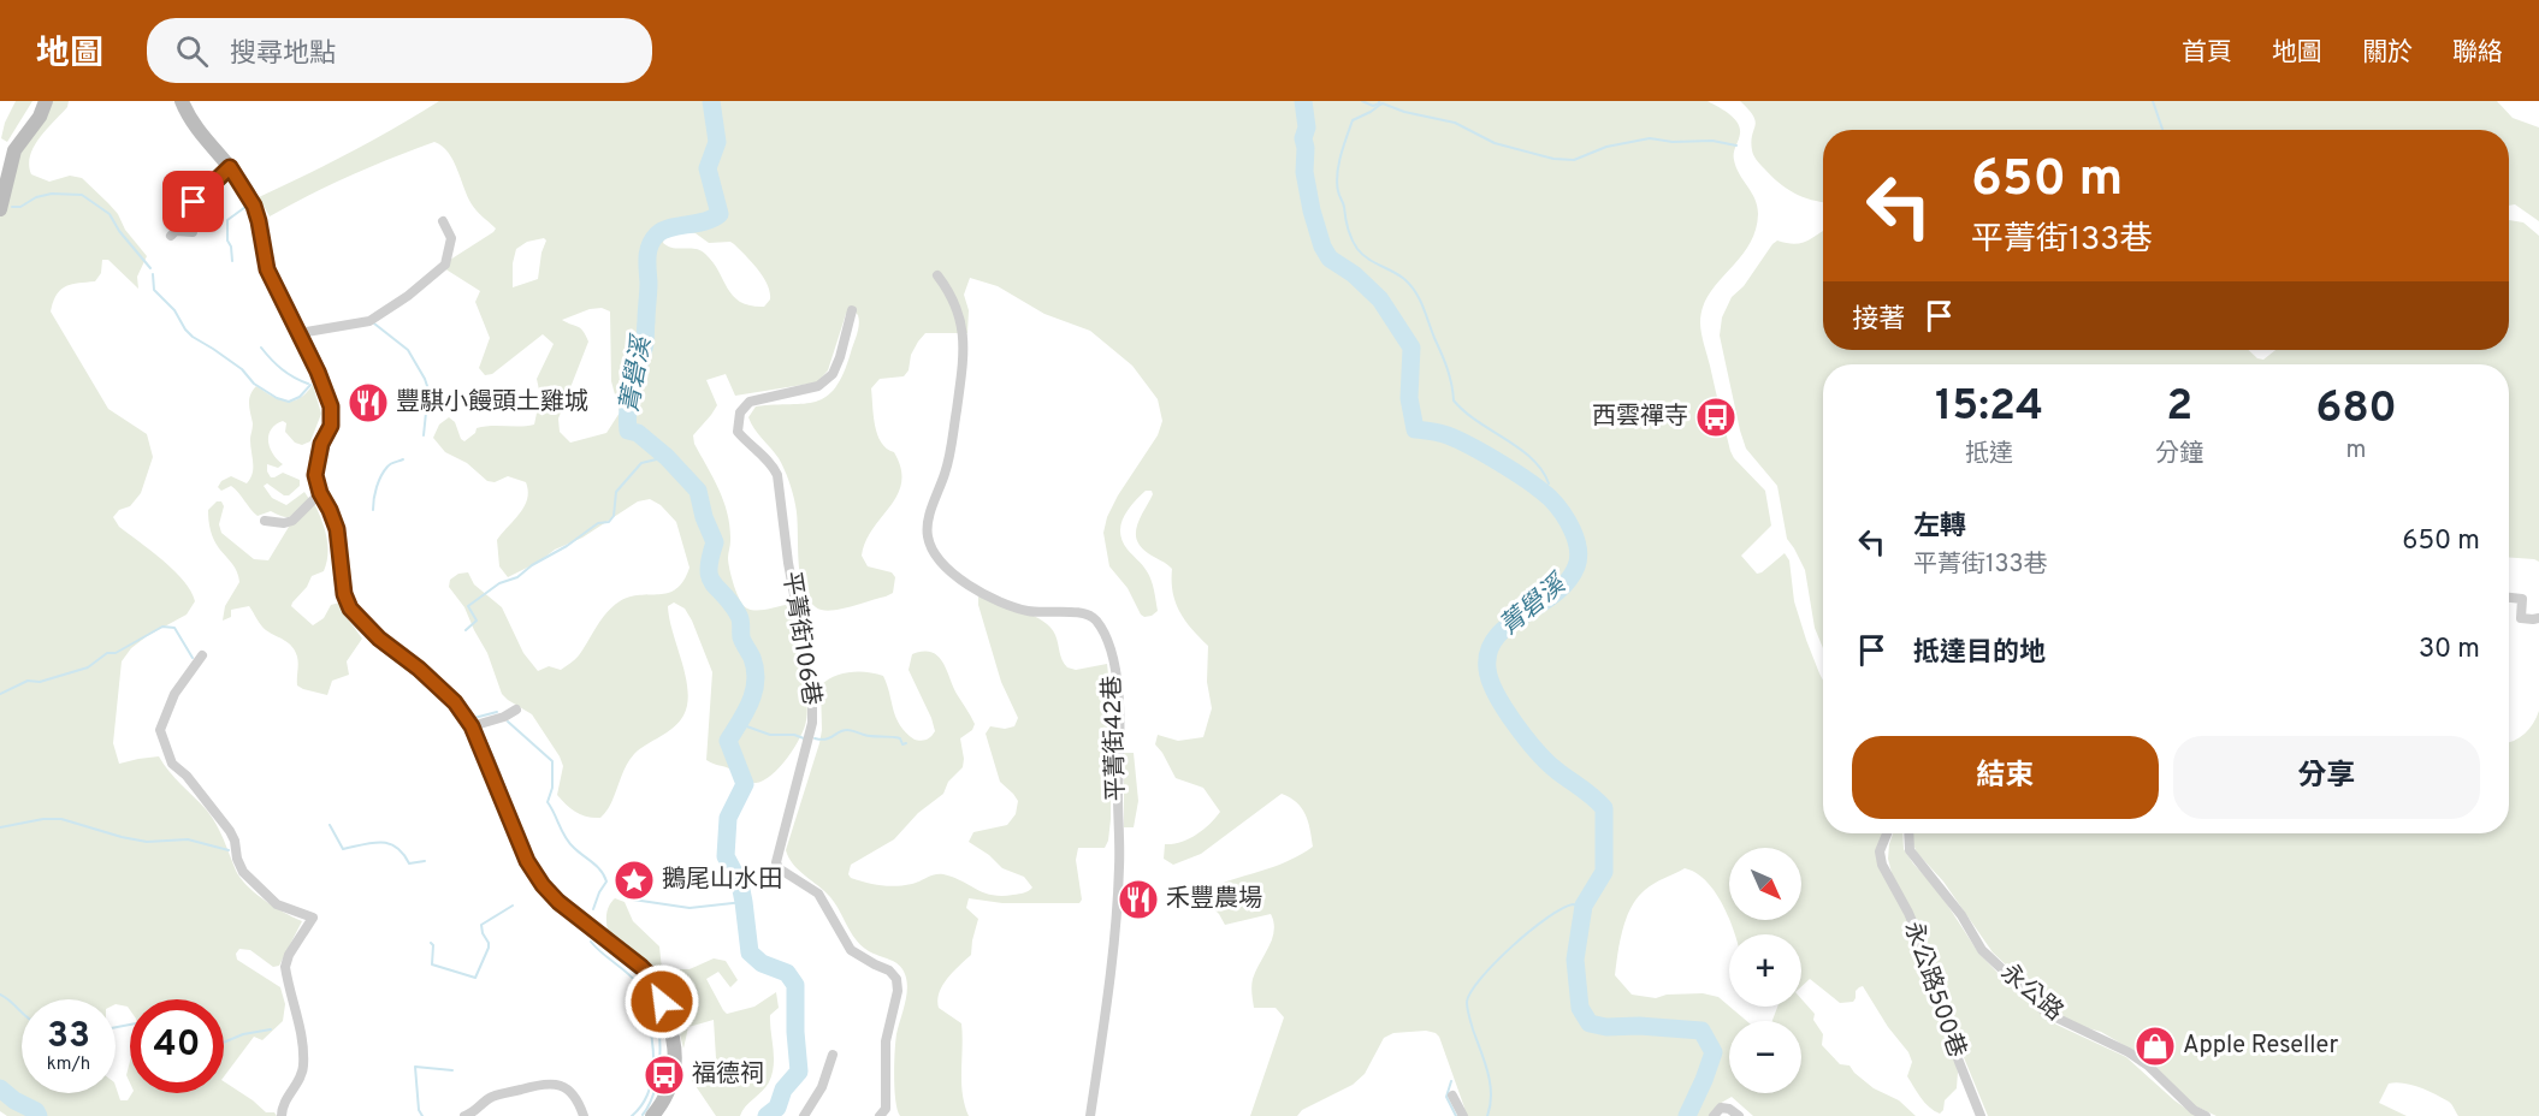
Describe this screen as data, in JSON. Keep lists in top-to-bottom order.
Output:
{
  "streets": {
    "street": [
      "平菁街106巷",
      "平菁街42巷",
      "永公路500巷",
      "永公路"
    ]
  },
  "water": ["菁礐溪"],
  "places": {
    "restaurant": ["豐騏小饅頭土雞城", "禾豐農場"],
    "bus stop": ["西雲禪寺", "福德祠"],
    "place": ["鵝尾山水田"],
    "shop": ["Apple Reseller"]
  },
  "north": "bottom right",
  "page": {
    "header": "地圖",
    "search": "搜尋地點",
    "nav": [
      "首頁",
      "地圖",
      "關於",
      "聯絡"
    ],
    "turn": ["650 m", "平菁街133巷"],
    "then": "接著",
    "eta": [
      "15:24",
      "抵達",
      "2",
      "分鐘",
      "680",
      "m"
    ],
    "list": [
      {
        "name": "左轉",
        "note": "平菁街133巷",
        "value": "650 m"
      },
      {
        "name": "抵達目的地",
        "value": "30 m"
      }
    ],
    "buttons": ["結束", "分享"],
    "map_buttons": ["+", "−"],
    "speed": "33 km/h",
    "limit": "40"
  }
}
